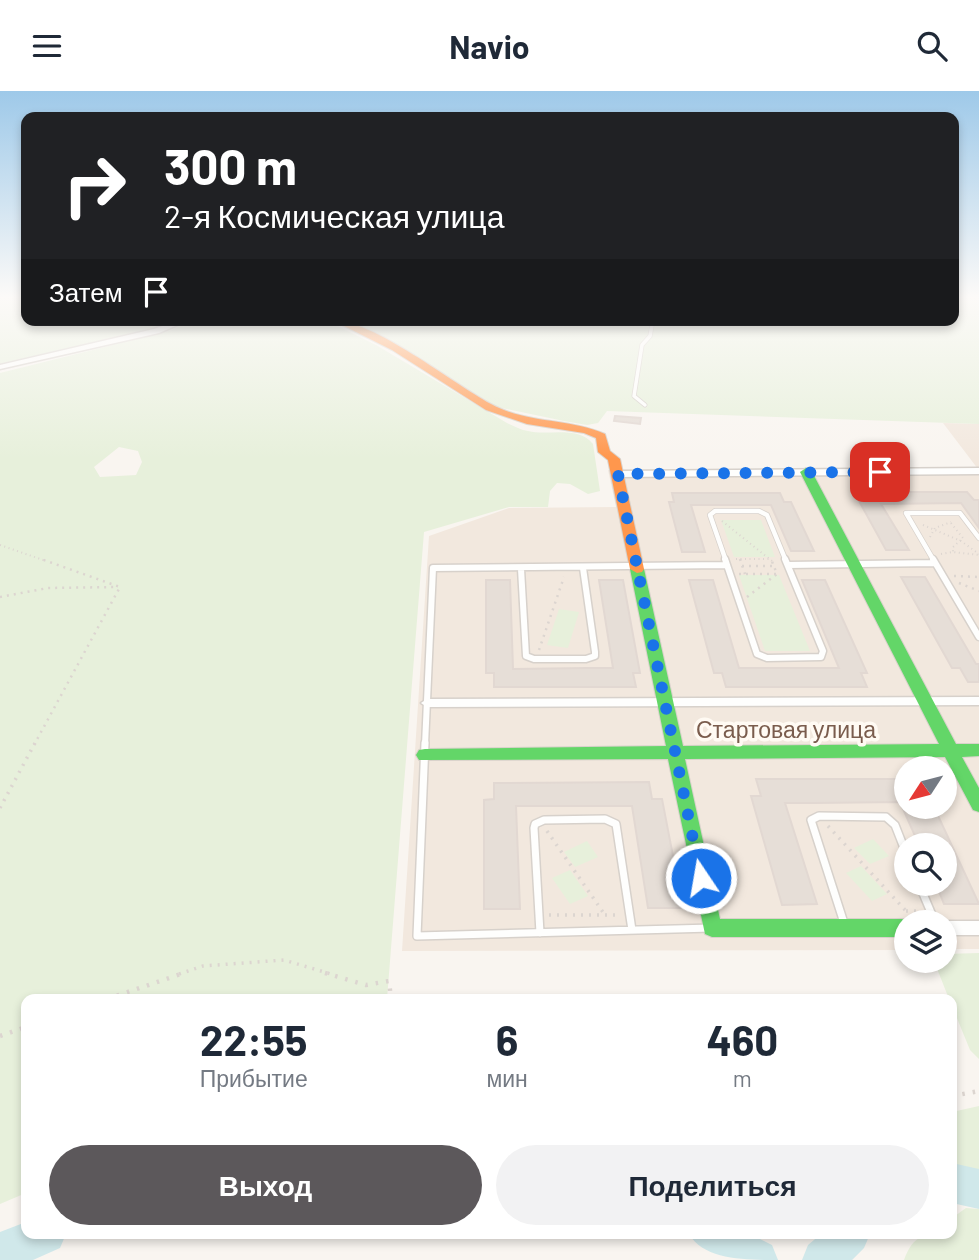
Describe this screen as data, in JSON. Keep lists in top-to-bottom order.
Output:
{
  "streets": {
    "street": ["Стартовая улица"]
  },
  "north": "bottom left",
  "page": {
    "header": "Navio",
    "turn": ["300 m", "2-я Космическая улица"],
    "then": "Затем",
    "eta": [
      "22:55",
      "Прибытие",
      "6",
      "мин",
      "460",
      "m"
    ],
    "buttons": ["Выход", "Поделиться"]
  }
}
